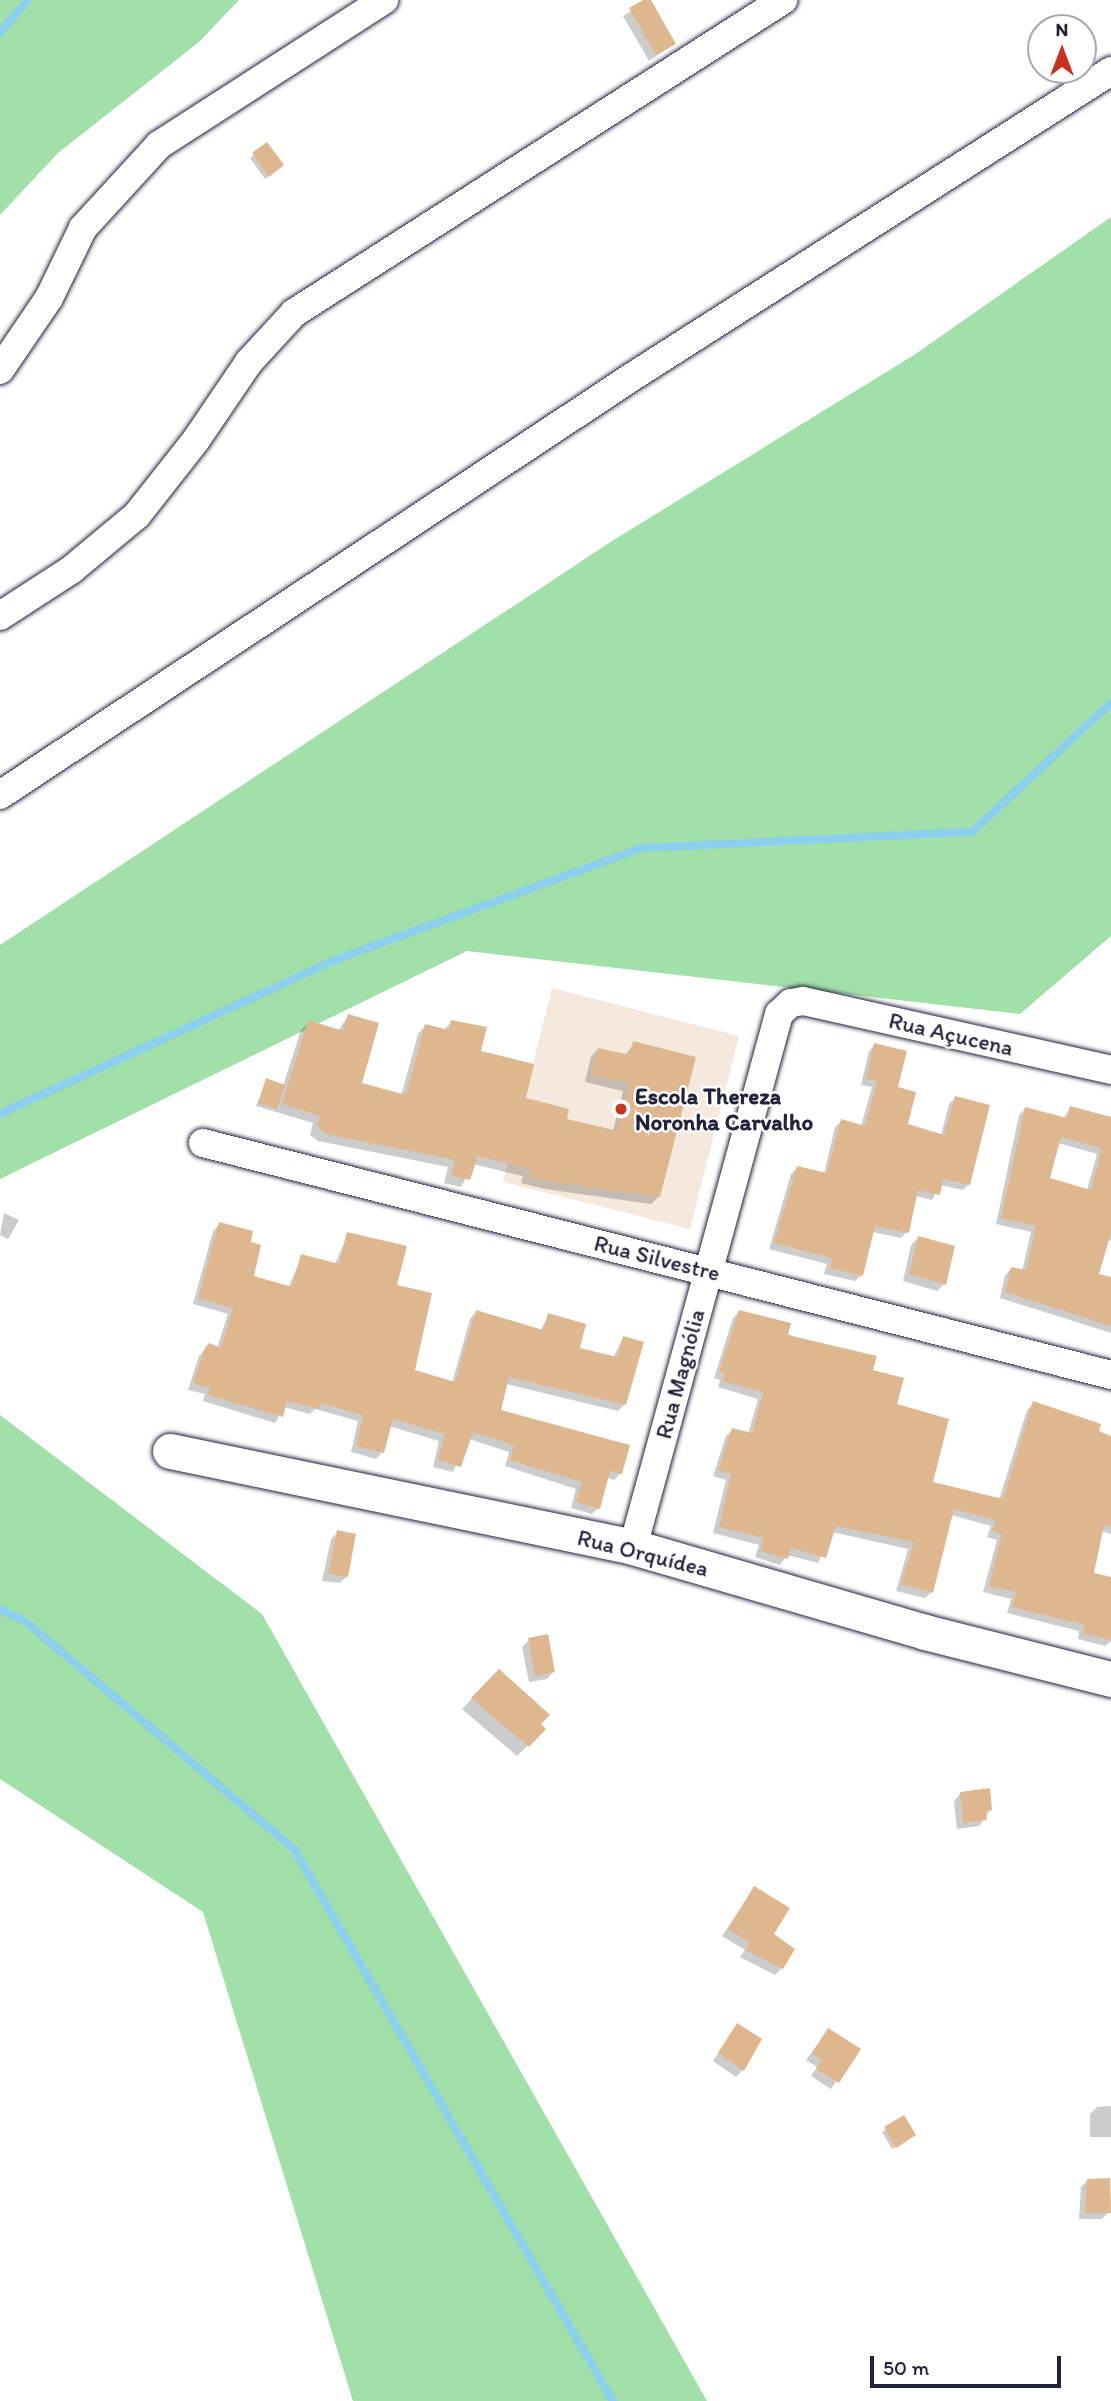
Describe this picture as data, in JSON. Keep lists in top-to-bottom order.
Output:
{
  "streets": {
    "street": [
      "Rua Açucena",
      "Rua Silvestre",
      "Rua Magnólia",
      "Rua Orquídea"
    ]
  },
  "crossings": [
    ["Rua Açucena", "Rua Magnólia"],
    ["Rua Silvestre", "Rua Magnólia"],
    ["Rua Magnólia", "Rua Orquídea"]
  ],
  "places": ["Escola Thereza Noronha Carvalho"],
  "scale_bar": "50 m",
  "north": "top"
}
